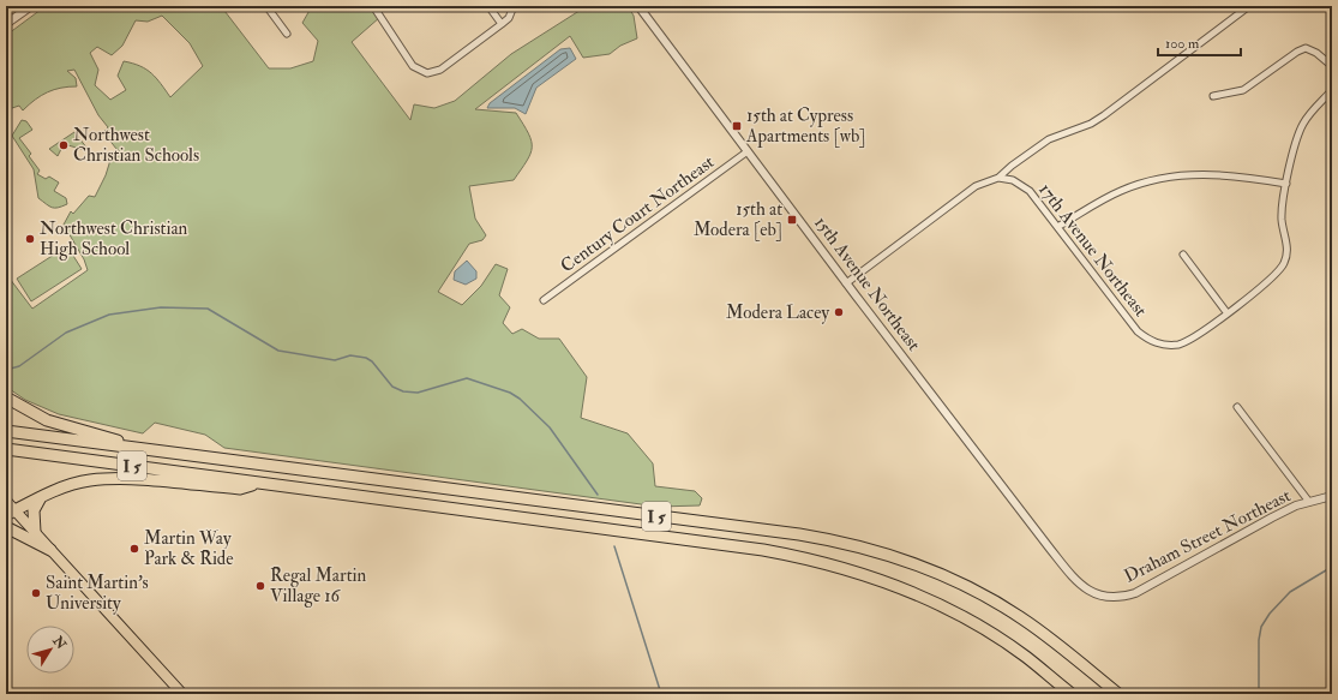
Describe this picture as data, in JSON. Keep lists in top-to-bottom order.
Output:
{
  "streets": {
    "highway": ["I 5"],
    "street": [
      "Century Court Northeast",
      "17th Avenue Northeast",
      "15th Avenue Northeast",
      "Draham Street Northeast"
    ]
  },
  "crossings": [
    ["Century Court Northeast", "15th Avenue Northeast"],
    ["15th Avenue Northeast", "Draham Street Northeast"]
  ],
  "places": {
    "transit": ["15th at Cypress Apartments [wb]", "15th at Modera [eb]"],
    "other": [
      "Northwest Christian Schools",
      "Northwest Christian High School",
      "Modera Lacey",
      "Martin Way Park & Ride",
      "Regal Martin Village 16",
      "Saint Martin's University"
    ]
  },
  "scale_bar": "100 m",
  "north": "top right"
}
